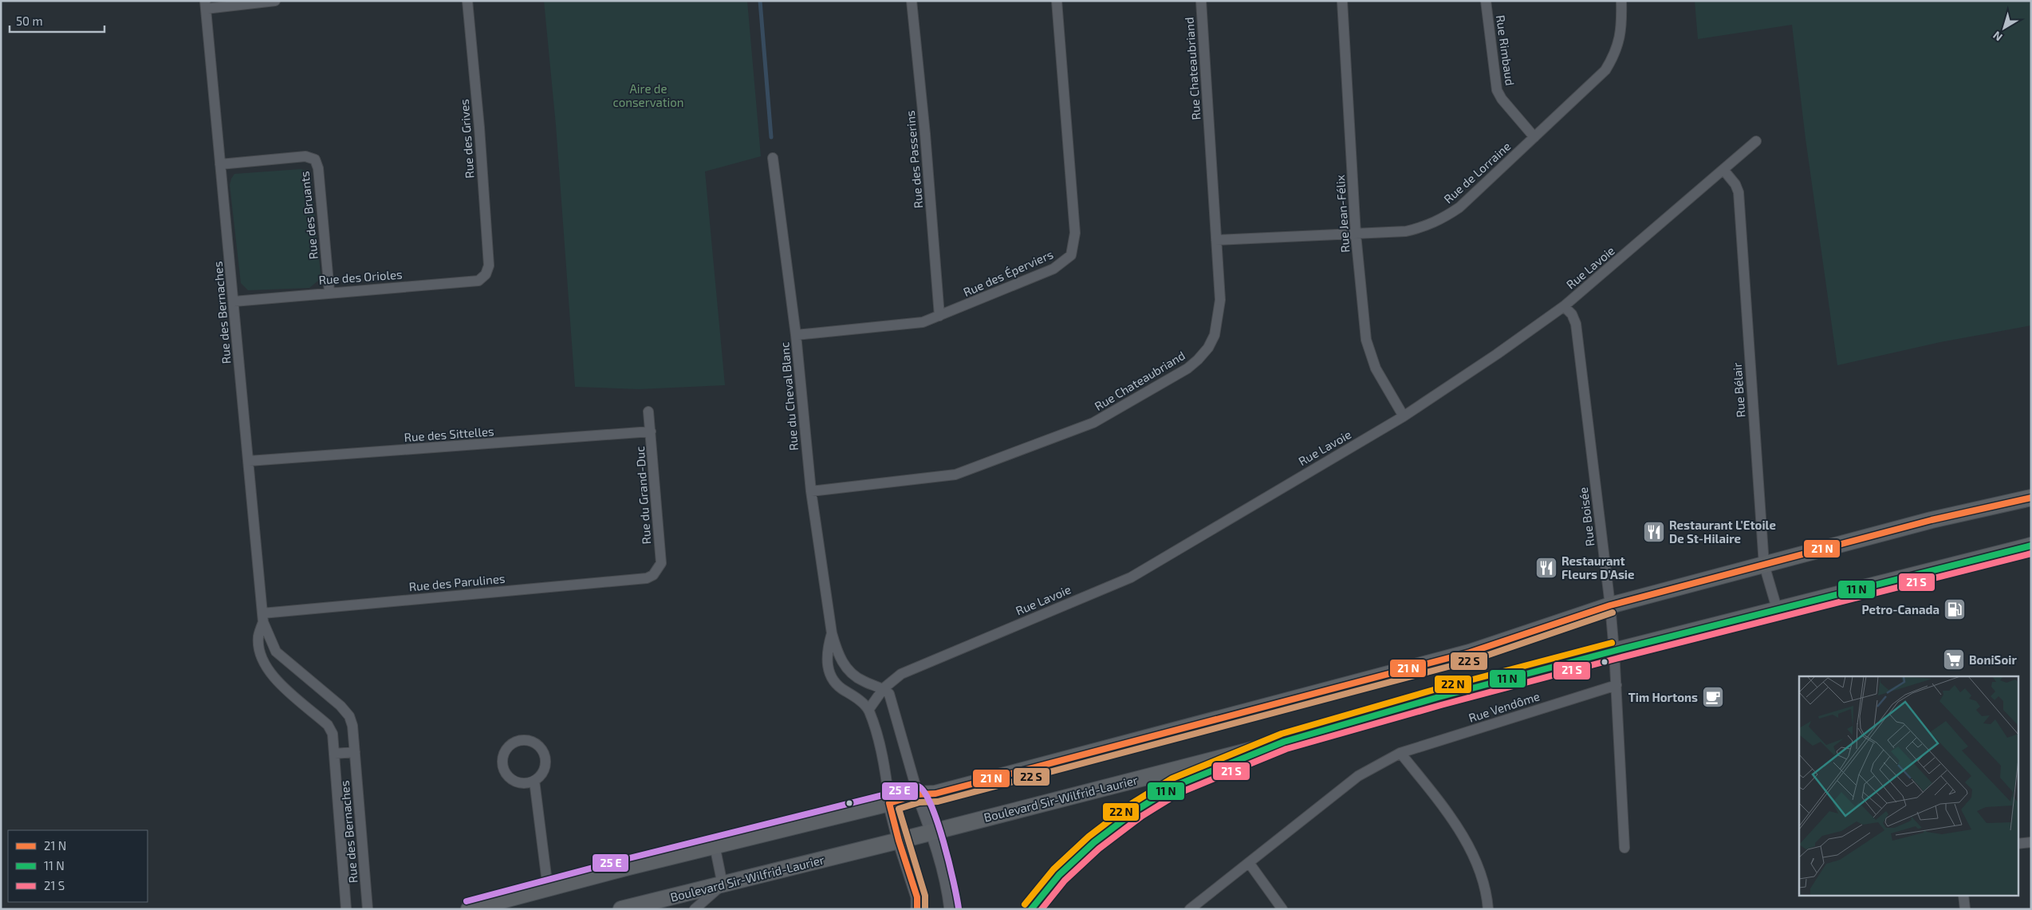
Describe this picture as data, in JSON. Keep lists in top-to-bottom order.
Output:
{
  "streets": {
    "main road": ["Boulevard Sir-Wilfrid-Laurier"],
    "street": [
      "Rue Rimbaud",
      "Rue Chateaubriand",
      "Rue des Grives",
      "Rue des Passerins",
      "Rue de Lorraine",
      "Rue Jean-Félix",
      "Rue des Bruants",
      "Rue Lavoie",
      "Rue des Éperviers",
      "Rue des Orioles",
      "Rue des Bernaches",
      "Rue Bélair",
      "Rue du Cheval Blanc",
      "Rue des Sittelles",
      "Rue du Grand-Duc",
      "Rue Boisée",
      "Rue des Parulines",
      "Rue Vendôme"
    ]
  },
  "crossings": [
    ["Rue Rimbaud", "Rue de Lorraine"],
    ["Rue Chateaubriand", "Rue de Lorraine"],
    ["Rue Chateaubriand", "Rue du Cheval Blanc"],
    ["Rue des Grives", "Rue des Orioles"],
    ["Rue des Passerins", "Rue des Éperviers"],
    ["Rue de Lorraine", "Rue Jean-Félix"],
    ["Rue Jean-Félix", "Rue Lavoie"],
    ["Rue des Bruants", "Rue des Orioles"],
    ["Rue des Bruants", "Rue des Bernaches"],
    ["Rue Lavoie", "Rue Bélair"],
    ["Rue Lavoie", "Rue du Cheval Blanc"],
    ["Rue Lavoie", "Rue Boisée"],
    ["Rue des Éperviers", "Rue du Cheval Blanc"],
    ["Rue des Orioles", "Rue des Bernaches"],
    ["Rue des Bernaches", "Rue des Sittelles"],
    ["Rue des Bernaches", "Rue des Parulines"],
    ["Rue Bélair", "Boulevard Sir-Wilfrid-Laurier"],
    ["Rue des Sittelles", "Rue du Grand-Duc"],
    ["Rue du Grand-Duc", "Rue des Parulines"],
    ["Rue Boisée", "Rue Vendôme"],
    ["Rue Boisée", "Boulevard Sir-Wilfrid-Laurier"]
  ],
  "parks": ["Aire de conservation"],
  "places": {
    "restaurant": ["Restaurant L'Etoile De St-Hilaire", "Restaurant Fleurs D'Asie"],
    "fuel station": ["Petro-Canada"],
    "supermarket": ["BoniSoir"],
    "cafe": ["Tim Hortons"]
  },
  "legend": ["21 N", "11 N", "21 S"],
  "scale_bar": "50 m",
  "north": "bottom left"
}
